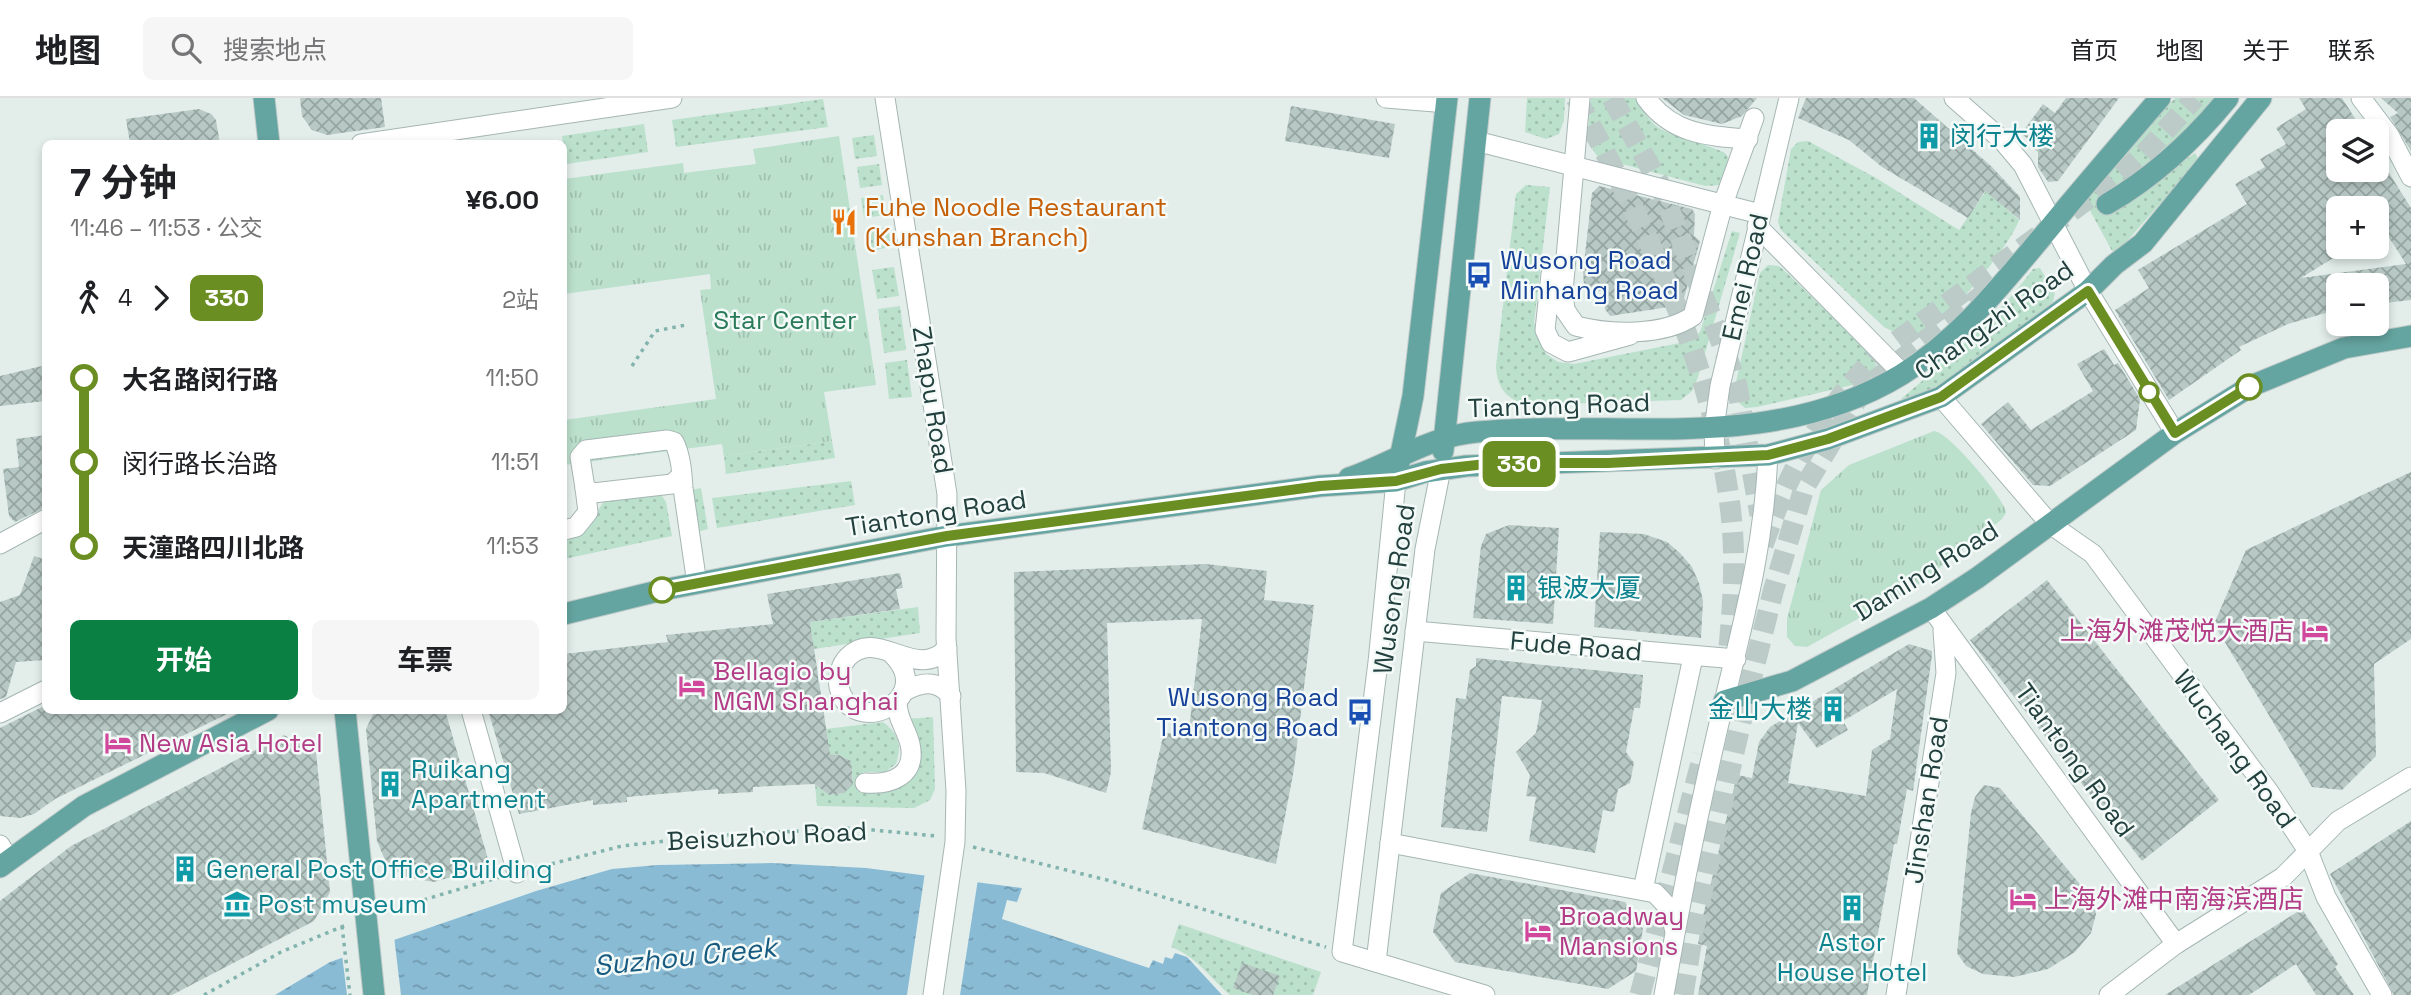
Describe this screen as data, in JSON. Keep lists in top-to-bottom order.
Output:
{
  "streets": {
    "main road": [
      "Changzhi Road",
      "Tiantong Road",
      "Daming Road",
      "Wusong Road"
    ],
    "street": [
      "Emei Road",
      "Zhapu Road",
      "Fude Road",
      "Wuchang Road",
      "Jinshan Road"
    ],
    "path": ["Beisuzhou Road"]
  },
  "crossings": [
    ["Emei Road", "Tiantong Road"],
    ["Changzhi Road", "Tiantong Road"],
    ["Changzhi Road", "Wuchang Road"],
    ["Zhapu Road", "Tiantong Road"],
    ["Zhapu Road", "Beisuzhou Road"],
    ["Tiantong Road", "Daming Road"],
    ["Tiantong Road", "Wusong Road"],
    ["Tiantong Road", "Jinshan Road"],
    ["Daming Road", "Wuchang Road"],
    ["Daming Road", "Jinshan Road"],
    ["Wusong Road", "Fude Road"],
    ["Wusong Road", "Beisuzhou Road"]
  ],
  "water": ["Suzhou Creek"],
  "parks": ["Star Center"],
  "places": {
    "building": [
      "闵行大楼",
      "银波大厦",
      "金山大楼",
      "Ruikang Apartment",
      "General Post Office Building",
      "Astor House Hotel"
    ],
    "restaurant": ["Fuhe Noodle Restaurant (Kunshan Branch)"],
    "bus stop": ["Wusong Road Minhang Road", "Wusong Road Tiantong Road"],
    "hotel": [
      "上海外滩茂悦大酒店",
      "Bellagio by MGM Shanghai",
      "New Asia Hotel",
      "上海外滩中南海滨酒店",
      "Broadway Mansions"
    ],
    "museum": ["Post museum"]
  },
  "lines": ["bus line 330"],
  "page": {
    "header": "地图",
    "search": "搜索地点",
    "nav": [
      "首页",
      "地图",
      "关于",
      "联系"
    ],
    "on_map": "330",
    "map_buttons": ["+", "−"],
    "heading": ["7 分钟", "11:46 – 11:53 · 公交", "¥6.00"],
    "legs": ["4", "330", "2站"],
    "list": [
      {
        "name": "大名路闵行路",
        "value": "11:50"
      },
      {
        "name": "闵行路长治路",
        "value": "11:51"
      },
      {
        "name": "天潼路四川北路",
        "value": "11:53"
      }
    ],
    "buttons": ["开始", "车票"]
  }
}
